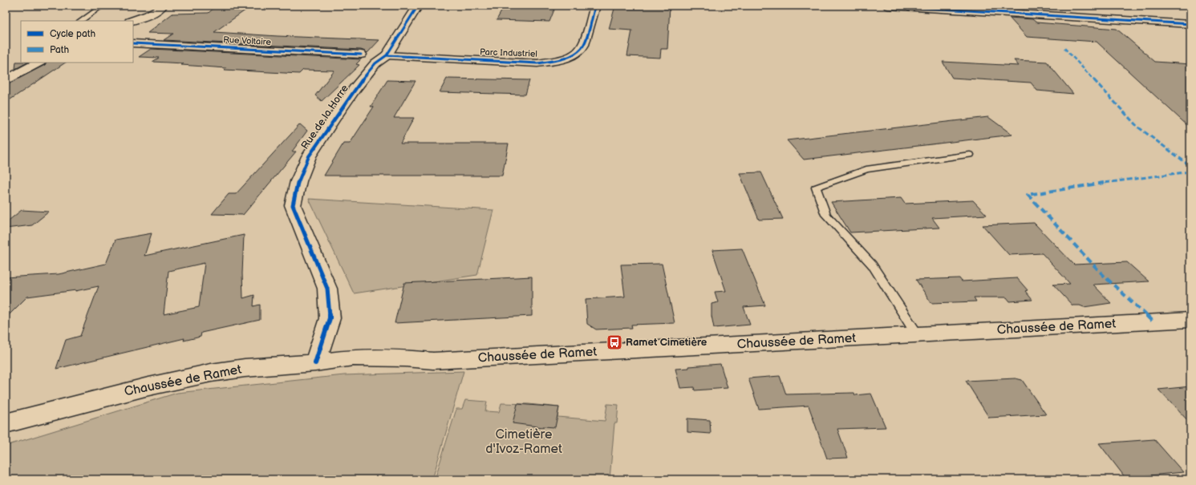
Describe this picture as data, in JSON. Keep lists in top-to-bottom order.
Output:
{
  "streets": {
    "street": [
      "Rue Voltaire",
      "Parc Industriel",
      "Rue de la Horre",
      "Chaussée de Ramet"
    ]
  },
  "crossings": [
    ["Parc Industriel", "Rue de la Horre"],
    ["Rue de la Horre", "Chaussée de Ramet"]
  ],
  "parks": ["Cimetière d'Ivoz-Ramet"],
  "places": {
    "bus stop": ["Ramet Cimetière"]
  },
  "legend": ["Cycle path", "Path"]
}
